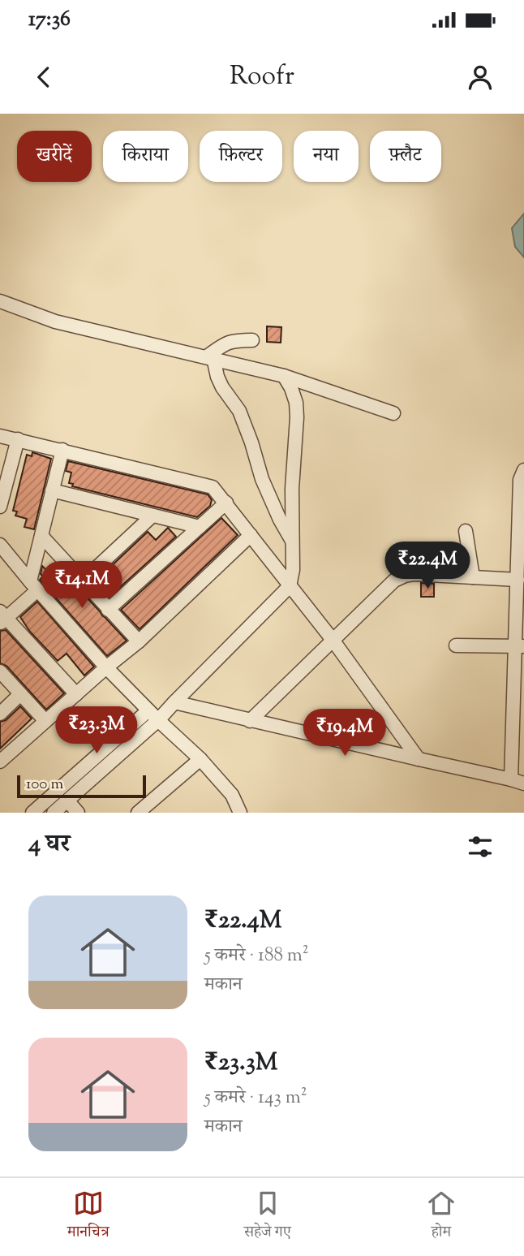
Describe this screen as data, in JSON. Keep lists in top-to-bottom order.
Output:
{
  "scale_bar": "100 m",
  "page": {
    "status": "17:36",
    "header": "Roofr",
    "chip": [
      "खरीदें",
      "किराया",
      "फ़िल्टर",
      "नया",
      "फ़्लैट"
    ],
    "price": [
      "₹22.4M",
      "₹14.1M",
      "₹23.3M",
      "₹19.4M"
    ],
    "scale": "100 m",
    "heading": "4 घर",
    "list": [
      {
        "name": "₹22.4M",
        "note": "5 कमरे · 188 m² · मकान"
      },
      {
        "name": "₹23.3M",
        "note": "5 कमरे · 143 m² · मकान"
      }
    ],
    "tabs": ["मानचित्र", "सहेजे गए", "होम"]
  }
}
